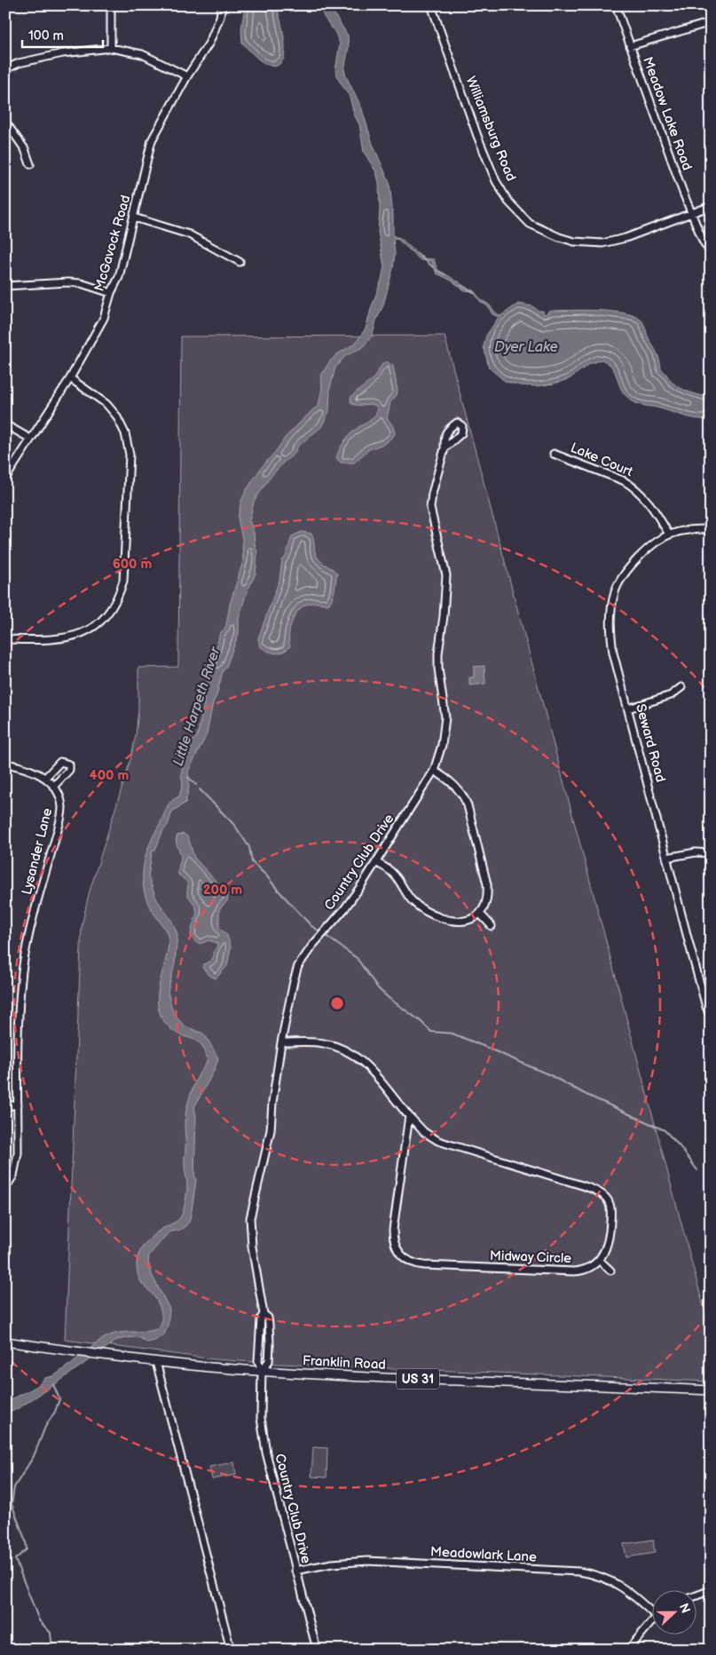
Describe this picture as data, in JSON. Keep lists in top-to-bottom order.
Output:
{
  "streets": {
    "main road": ["Franklin Road", "US 31"],
    "street": [
      "Meadow Lake Road",
      "Williamsburg Road",
      "McGavock Road",
      "Lake Court",
      "Seward Road",
      "Lysander Lane",
      "Country Club Drive",
      "Midway Circle",
      "Meadowlark Lane"
    ]
  },
  "crossings": [
    ["Meadow Lake Road", "Williamsburg Road"],
    ["Lake Court", "Seward Road"],
    ["Country Club Drive", "Franklin Road"],
    ["Country Club Drive", "Meadowlark Lane"]
  ],
  "water": ["Dyer Lake", "Little Harpeth River"],
  "scale_bar": "100 m",
  "north": "right",
  "rings": ["600 m", "400 m", "200 m"]
}
